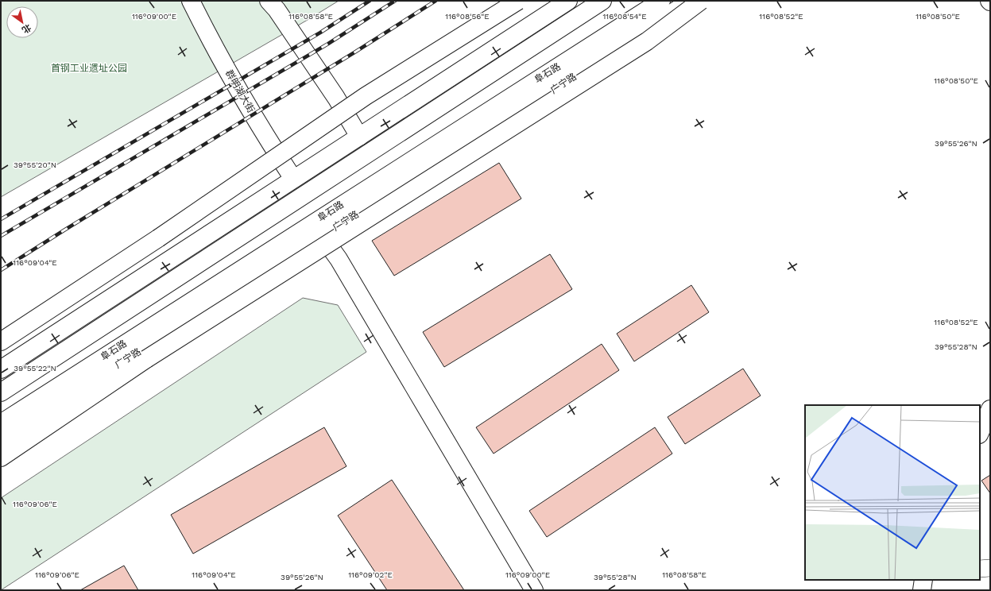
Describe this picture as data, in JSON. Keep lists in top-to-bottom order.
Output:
{
  "streets": {
    "main road": ["阜石路", "广宁路", "群明湖大街"]
  },
  "parks": ["首钢工业遗址公园"],
  "north": "bottom right",
  "coordinates": [
    "116°09'00\"E",
    "116°08'58\"E",
    "116°08'56\"E",
    "116°08'54\"E",
    "116°08'52\"E",
    "116°08'50\"E",
    "39°55'26\"N",
    "39°55'20\"N",
    "116°09'04\"E",
    "39°55'28\"N",
    "39°55'22\"N",
    "116°09'06\"E",
    "116°09'02\"E"
  ]
}
